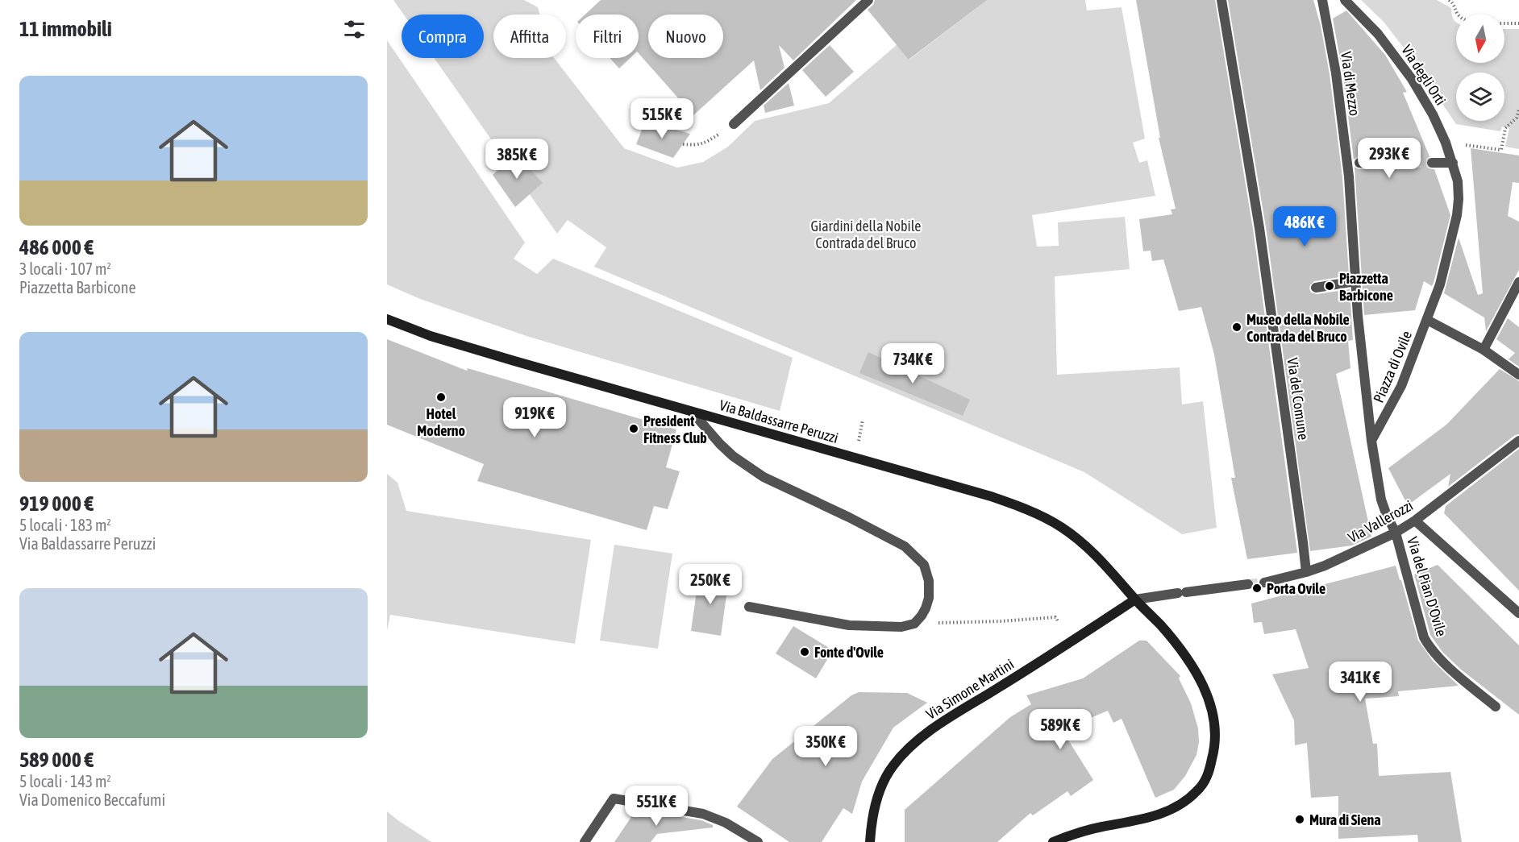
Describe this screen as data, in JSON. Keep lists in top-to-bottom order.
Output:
{
  "streets": {
    "street": [
      "Via degli Orti",
      "Via di Mezzo",
      "Piazza di Ovile",
      "Via del Comune",
      "Via Baldassarre Peruzzi",
      "Via Vallerozzi",
      "Via del Pian D'Ovile",
      "Via Simone Martini"
    ]
  },
  "crossings": [
    ["Via degli Orti", "Piazza di Ovile"],
    ["Via di Mezzo", "Piazza di Ovile"],
    ["Piazza di Ovile", "Via Vallerozzi"],
    ["Piazza di Ovile", "Via del Pian D'Ovile"],
    ["Via del Comune", "Via Vallerozzi"],
    ["Via Baldassarre Peruzzi", "Via Simone Martini"],
    ["Via Vallerozzi", "Via del Pian D'Ovile"]
  ],
  "parks": ["Giardini della Nobile Contrada del Bruco"],
  "places": [
    "Piazzetta Barbicone",
    "Museo della Nobile Contrada del Bruco",
    "Hotel Moderno",
    "President Fitness Club",
    "Porta Ovile",
    "Fonte d'Ovile",
    "Mura di Siena"
  ],
  "north": "bottom",
  "page": {
    "heading": "11 immobili",
    "chip": [
      "Compra",
      "Affitta",
      "Filtri",
      "Nuovo"
    ],
    "list": [
      {
        "name": "486 000 €",
        "note": "3 locali · 107 m² · Piazzetta Barbicone"
      },
      {
        "name": "919 000 €",
        "note": "5 locali · 183 m² · Via Baldassarre Peruzzi"
      },
      {
        "name": "589 000 €",
        "note": "5 locali · 143 m² · Via Domenico Beccafumi"
      }
    ],
    "price": [
      "515K €",
      "293K €",
      "385K €",
      "486K €",
      "734K €",
      "919K €",
      "250K €",
      "341K €",
      "589K €",
      "350K €",
      "551K €"
    ]
  }
}
